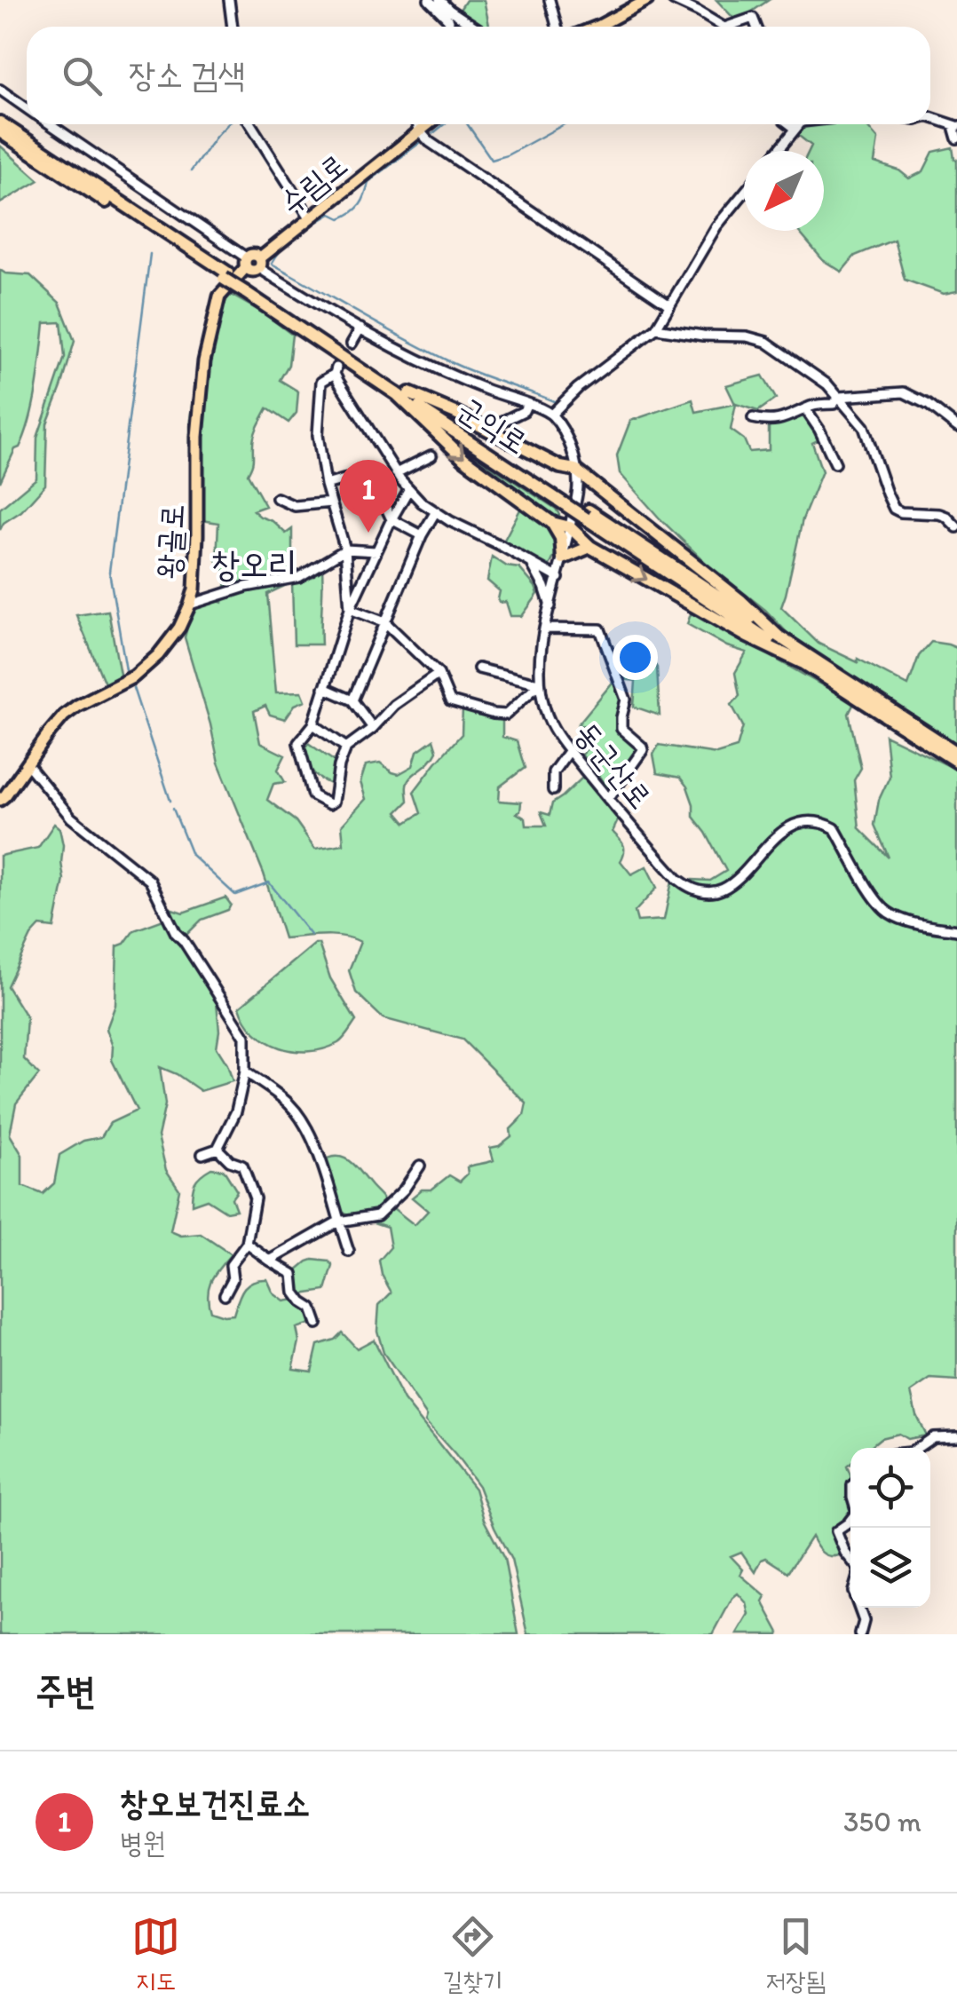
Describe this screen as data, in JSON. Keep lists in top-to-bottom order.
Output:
{
  "streets": {
    "highway": ["군익로"],
    "main road": ["수림로", "왕골로"],
    "street": ["동군산로"]
  },
  "districts": ["창오리"],
  "north": "bottom left",
  "page": {
    "search": "장소 검색",
    "pins": "1",
    "heading": "주변",
    "list": [
      {
        "mark": "1",
        "name": "창오보건진료소",
        "note": "병원",
        "value": "350 m"
      }
    ],
    "nav": ["지도", "길찾기", "저장됨"]
  }
}
